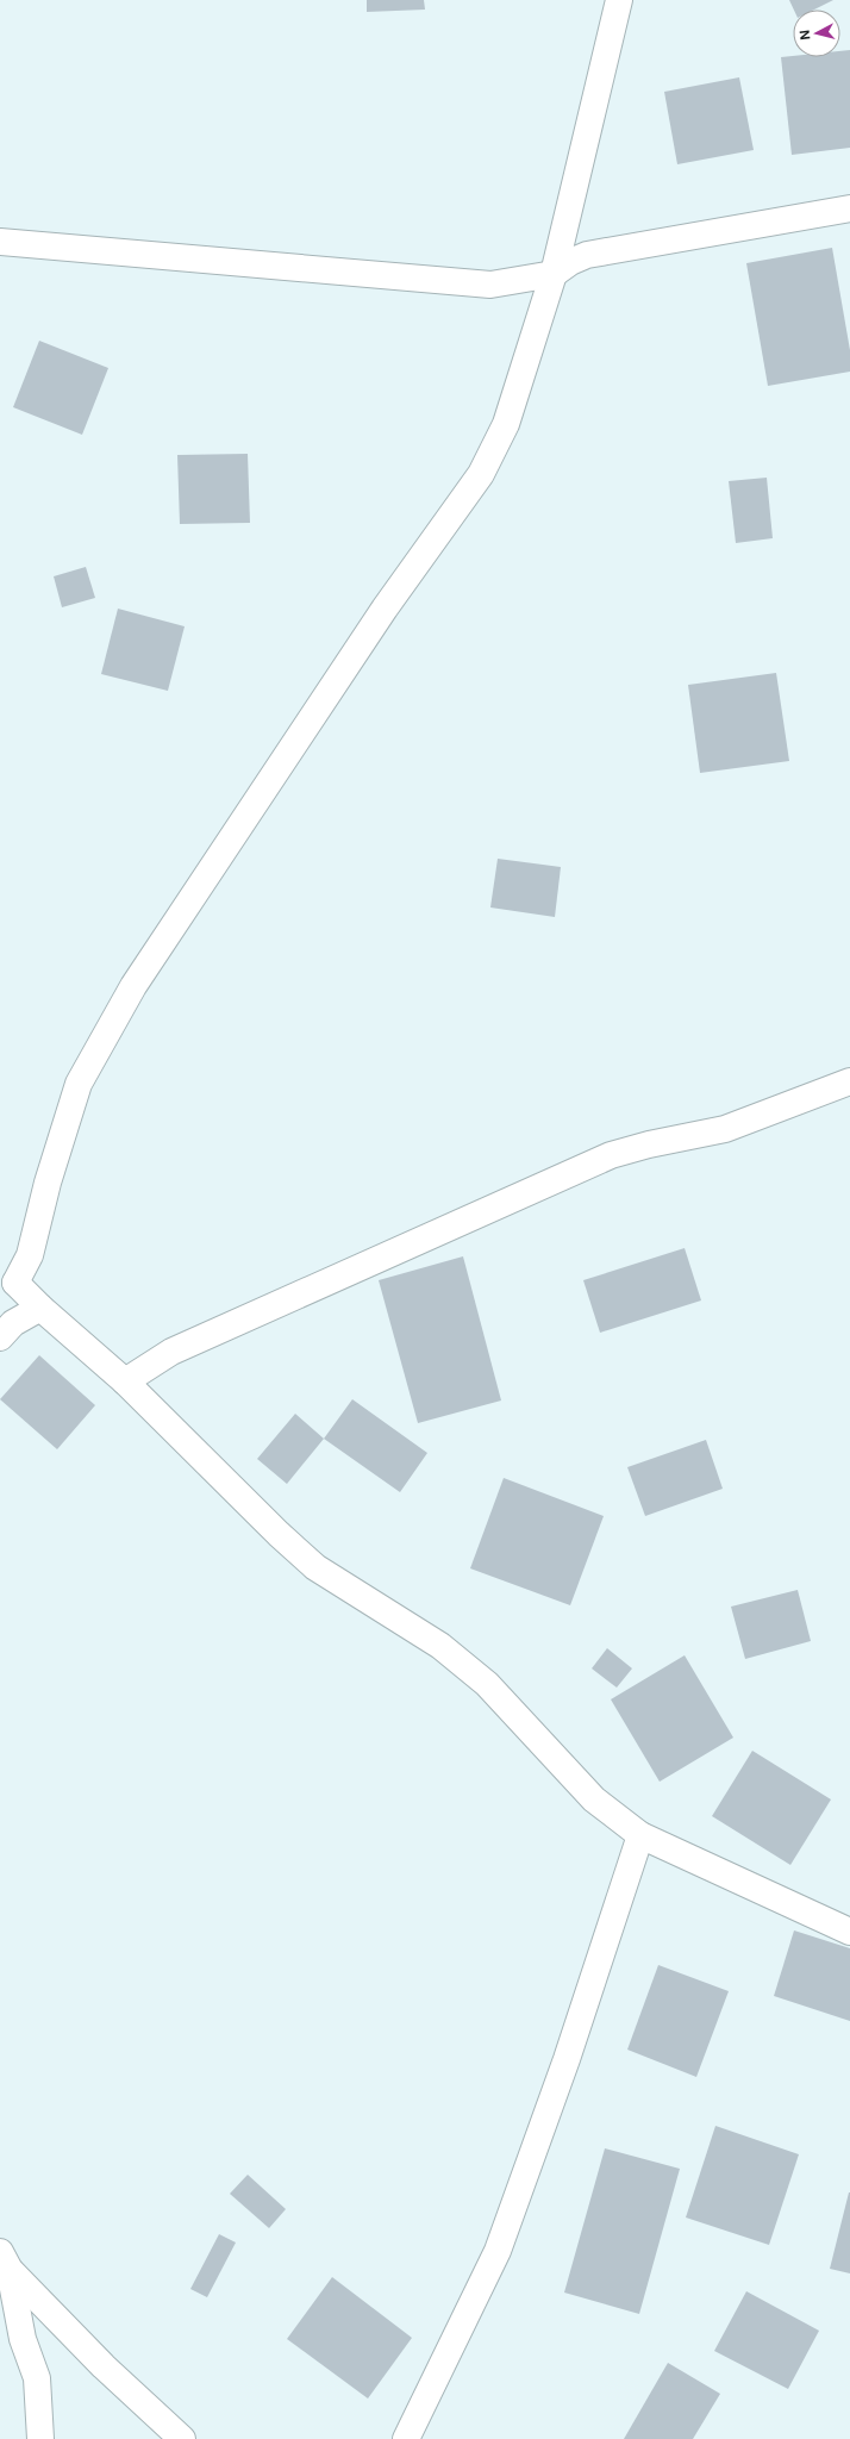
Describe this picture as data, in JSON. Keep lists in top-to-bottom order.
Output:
{
  "north": "left"
}
